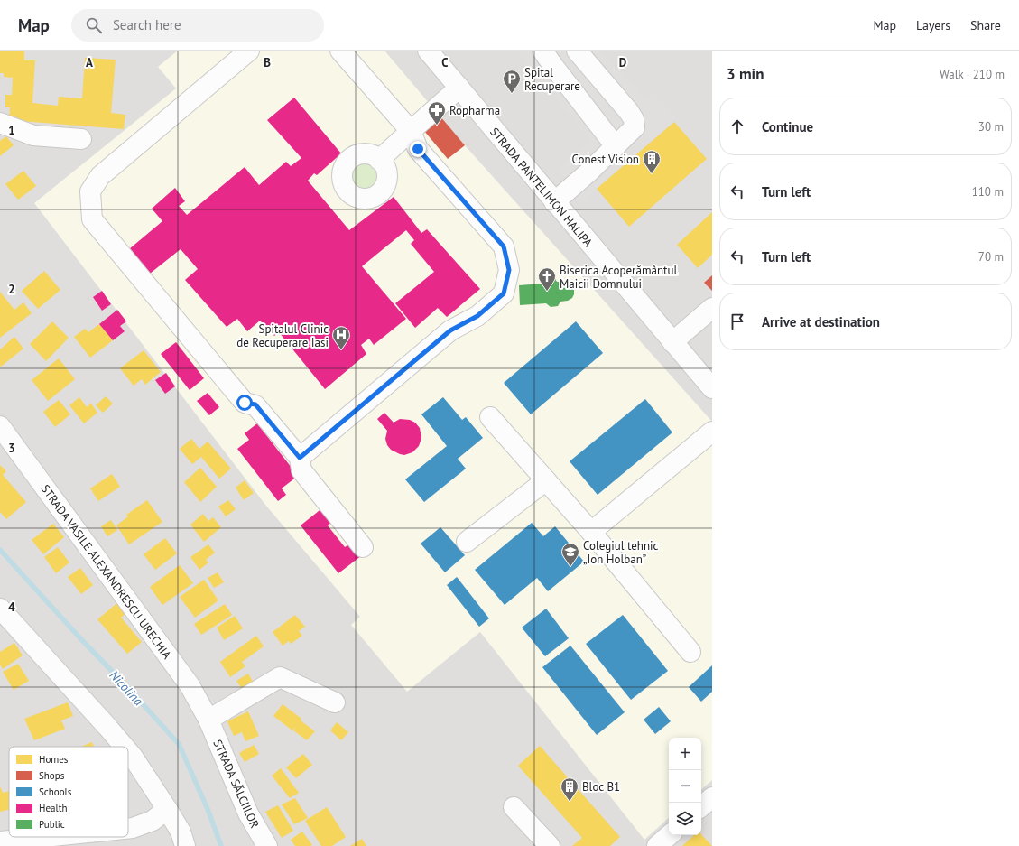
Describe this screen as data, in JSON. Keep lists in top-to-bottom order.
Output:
{
  "streets": {
    "street": ["STRADA PANTELIMON HALIPA", "STRADA VASILE ALEXANDRESCU URECHIA", "STRADA SĂLCIILOR"]
  },
  "crossings": [
    ["STRADA VASILE ALEXANDRESCU URECHIA", "STRADA SĂLCIILOR"]
  ],
  "water": ["Nicolina"],
  "places": {
    "parking": ["Spital Recuperare"],
    "pharmacy": ["Ropharma"],
    "building": ["Conest Vision", "Bloc B1"],
    "church": ["Biserica Acoperământul Maicii Domnului"],
    "hospital": ["Spitalul Clinic de Recuperare Iasi"],
    "school or university": ["Colegiul tehnic „Ion Holban”"]
  },
  "legend": [
    "Homes",
    "Shops",
    "Schools",
    "Health",
    "Public"
  ],
  "page": {
    "header": "Map",
    "search": "Search here",
    "nav": ["Map", "Layers", "Share"],
    "heading": ["3 min", "Walk · 210 m"],
    "list": [
      ["Continue", "30 m"],
      ["Turn left", "110 m"],
      ["Turn left", "70 m"],
      "Arrive at destination"
    ],
    "map_buttons": ["+", "−"]
  },
  "grid": {
    "columns": [
      "A",
      "B",
      "C",
      "D"
    ],
    "rows": [
      "1",
      "2",
      "3",
      "4"
    ]
  }
}
